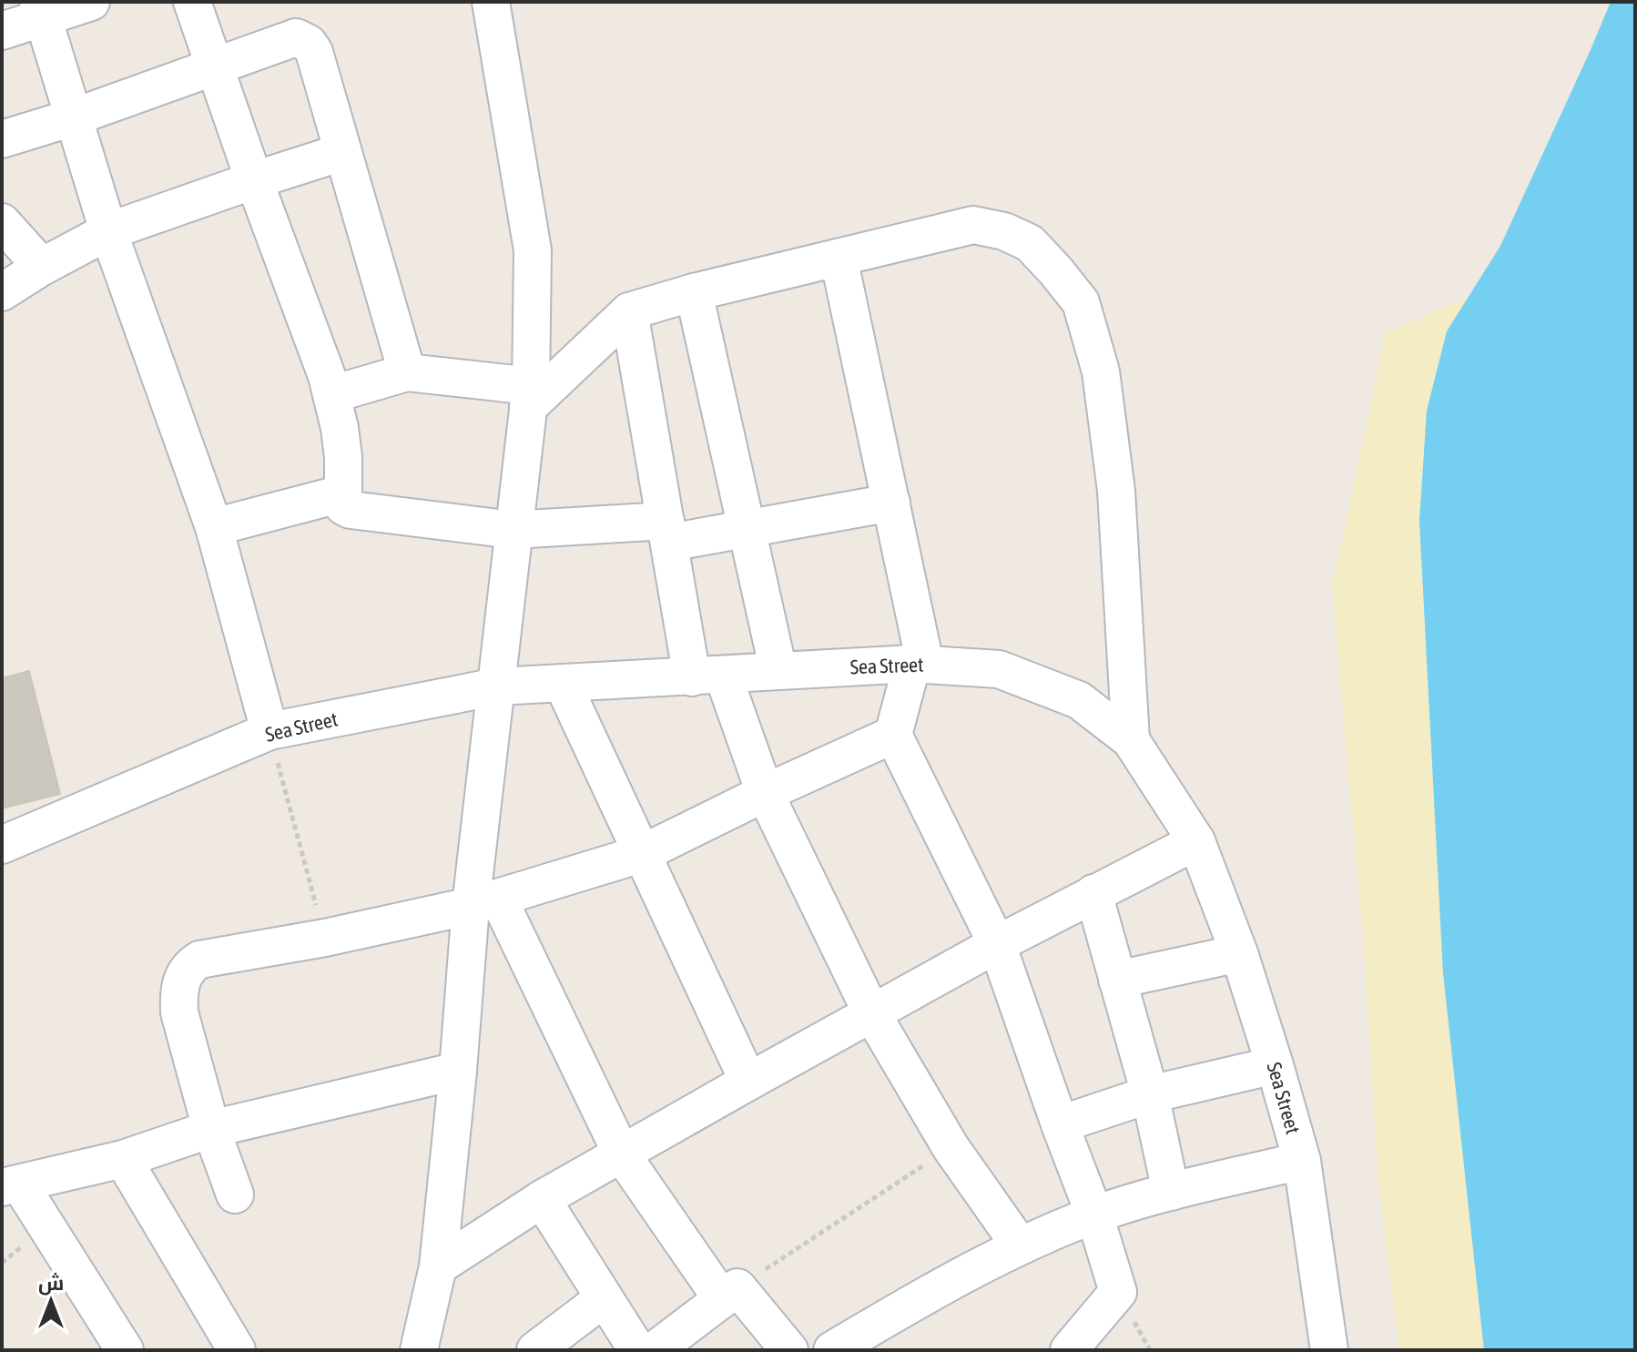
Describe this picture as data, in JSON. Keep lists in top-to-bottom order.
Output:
{
  "streets": {
    "street": ["Sea Street"]
  },
  "north": "top"
}
